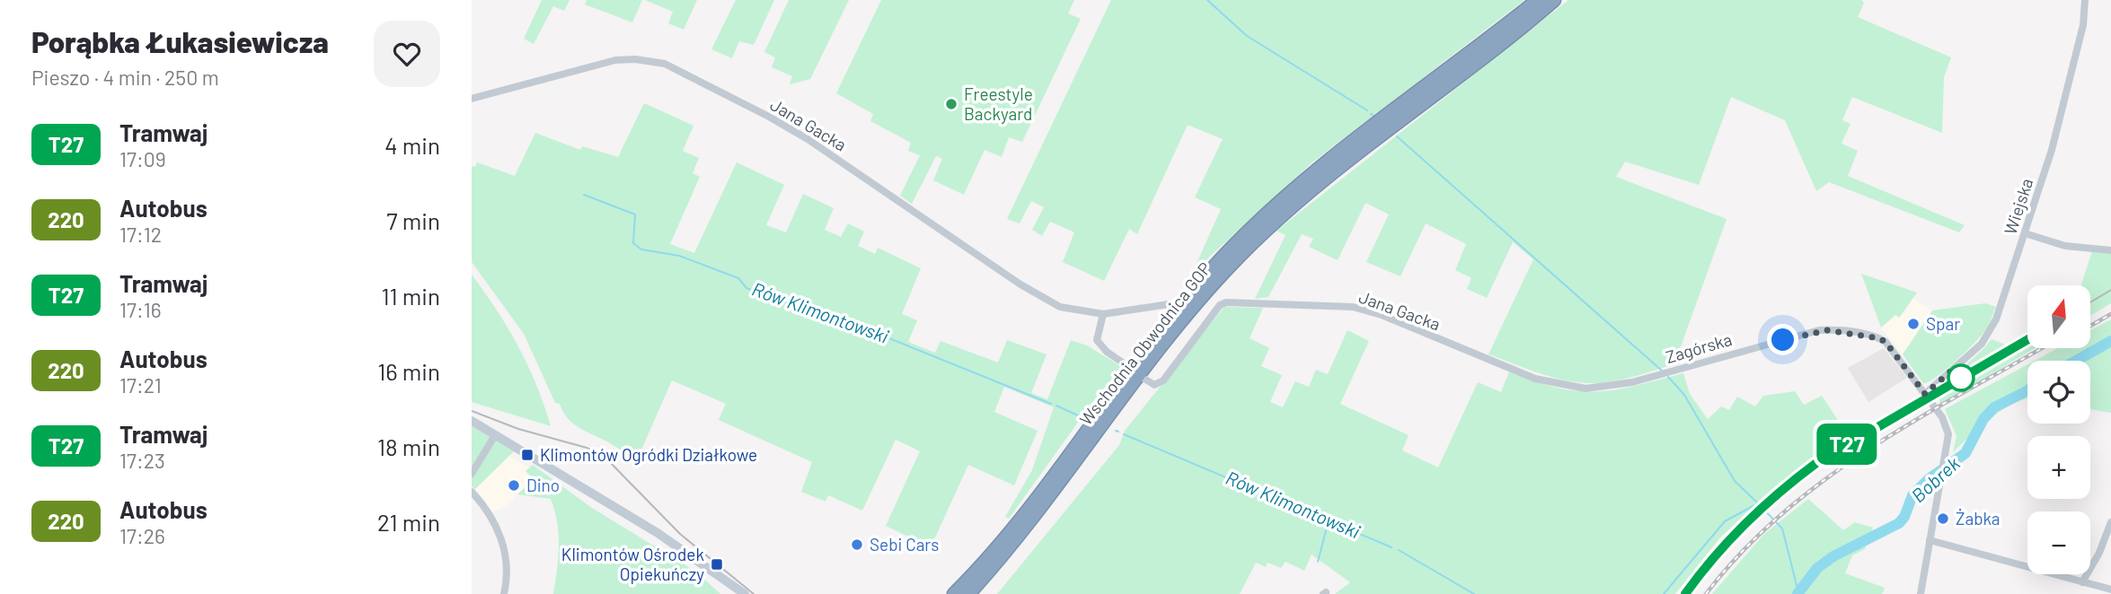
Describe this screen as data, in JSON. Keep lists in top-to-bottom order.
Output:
{
  "streets": {
    "highway": ["Wschodnia Obwodnica GOP"],
    "street": ["Jana Gacka", "Wiejska", "Zagórska"]
  },
  "crossings": [
    ["Jana Gacka", "Zagórska"],
    ["Wiejska", "Zagórska"]
  ],
  "water": ["Rów Klimontowski", "Bobrek"],
  "places": {
    "other": [
      "Freestyle Backyard",
      "Spar",
      "Dino",
      "Żabka",
      "Sebi Cars"
    ],
    "transit": ["Klimontów Ogródki Działkowe", "Klimontów Ośrodek Opiekuńczy"]
  },
  "lines": ["tram line T27"],
  "north": "top",
  "page": {
    "heading": ["Porąbka Łukasiewicza", "Pieszo · 4 min · 250 m"],
    "on_map": "T27",
    "list": [
      {
        "mark": "T27",
        "name": "Tramwaj",
        "note": "17:09",
        "value": "4 min"
      },
      {
        "mark": "220",
        "name": "Autobus",
        "note": "17:12",
        "value": "7 min"
      },
      {
        "mark": "T27",
        "name": "Tramwaj",
        "note": "17:16",
        "value": "11 min"
      },
      {
        "mark": "220",
        "name": "Autobus",
        "note": "17:21",
        "value": "16 min"
      },
      {
        "mark": "T27",
        "name": "Tramwaj",
        "note": "17:23",
        "value": "18 min"
      },
      {
        "mark": "220",
        "name": "Autobus",
        "note": "17:26",
        "value": "21 min"
      }
    ],
    "map_buttons": ["+", "−"]
  }
}
